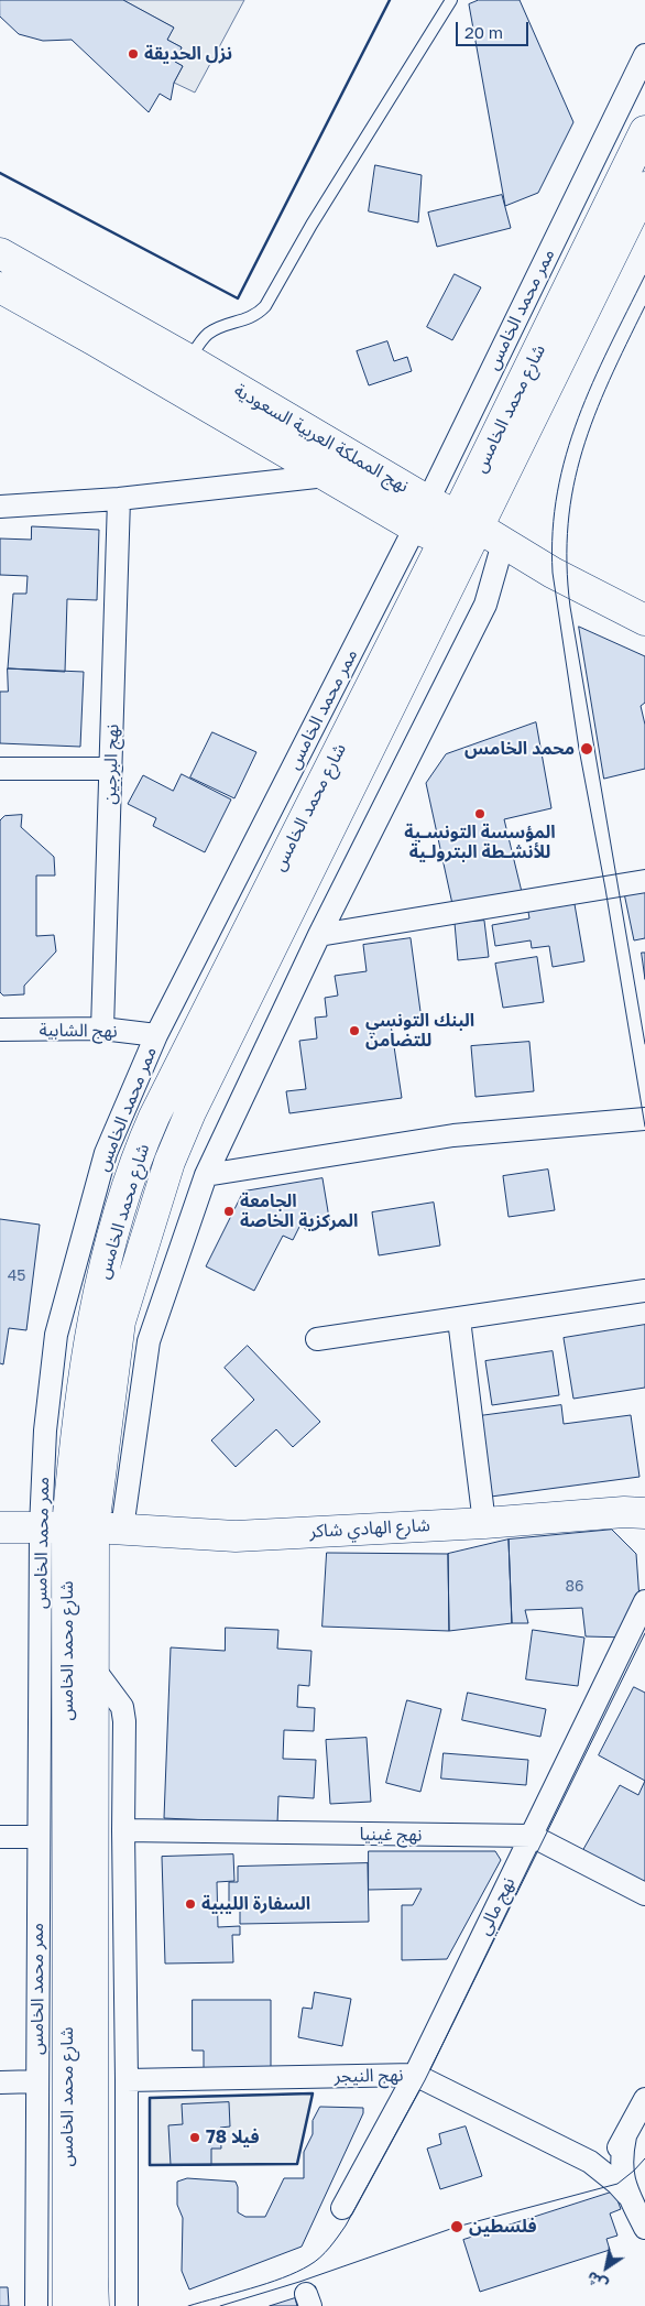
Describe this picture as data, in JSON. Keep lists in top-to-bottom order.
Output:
{
  "streets": {
    "main road": ["شارع محمد الخامس", "نهج المملكة العربية السعودية", "شارع الهادي شاكر"],
    "street": [
      "ممر محمد الخامس",
      "نهج البرجين",
      "نهج الشابية",
      "نهج غينيا",
      "نهج مالي",
      "نهج النيجر"
    ]
  },
  "crossings": [
    ["ممر محمد الخامس", "شارع محمد الخامس"],
    ["ممر محمد الخامس", "نهج المملكة العربية السعودية"],
    ["ممر محمد الخامس", "نهج الشابية"],
    ["ممر محمد الخامس", "شارع الهادي شاكر"],
    ["شارع محمد الخامس", "نهج المملكة العربية السعودية"],
    ["شارع محمد الخامس", "شارع الهادي شاكر"],
    ["نهج البرجين", "نهج الشابية"],
    ["نهج غينيا", "نهج مالي"],
    ["نهج مالي", "نهج النيجر"]
  ],
  "places": [
    "نزل الحديقة",
    "محمد الخامس",
    "المؤسسة التونسـية للأنشـطة البترولـية",
    "البنك التونسي للتضامن",
    "الجامعة المركزية الخاصة",
    "السفارة الليبية",
    "فيلا 78",
    "فلسطين"
  ],
  "house_numbers": ["45", "86"],
  "scale_bar": "20 m",
  "north": "bottom left"
}
